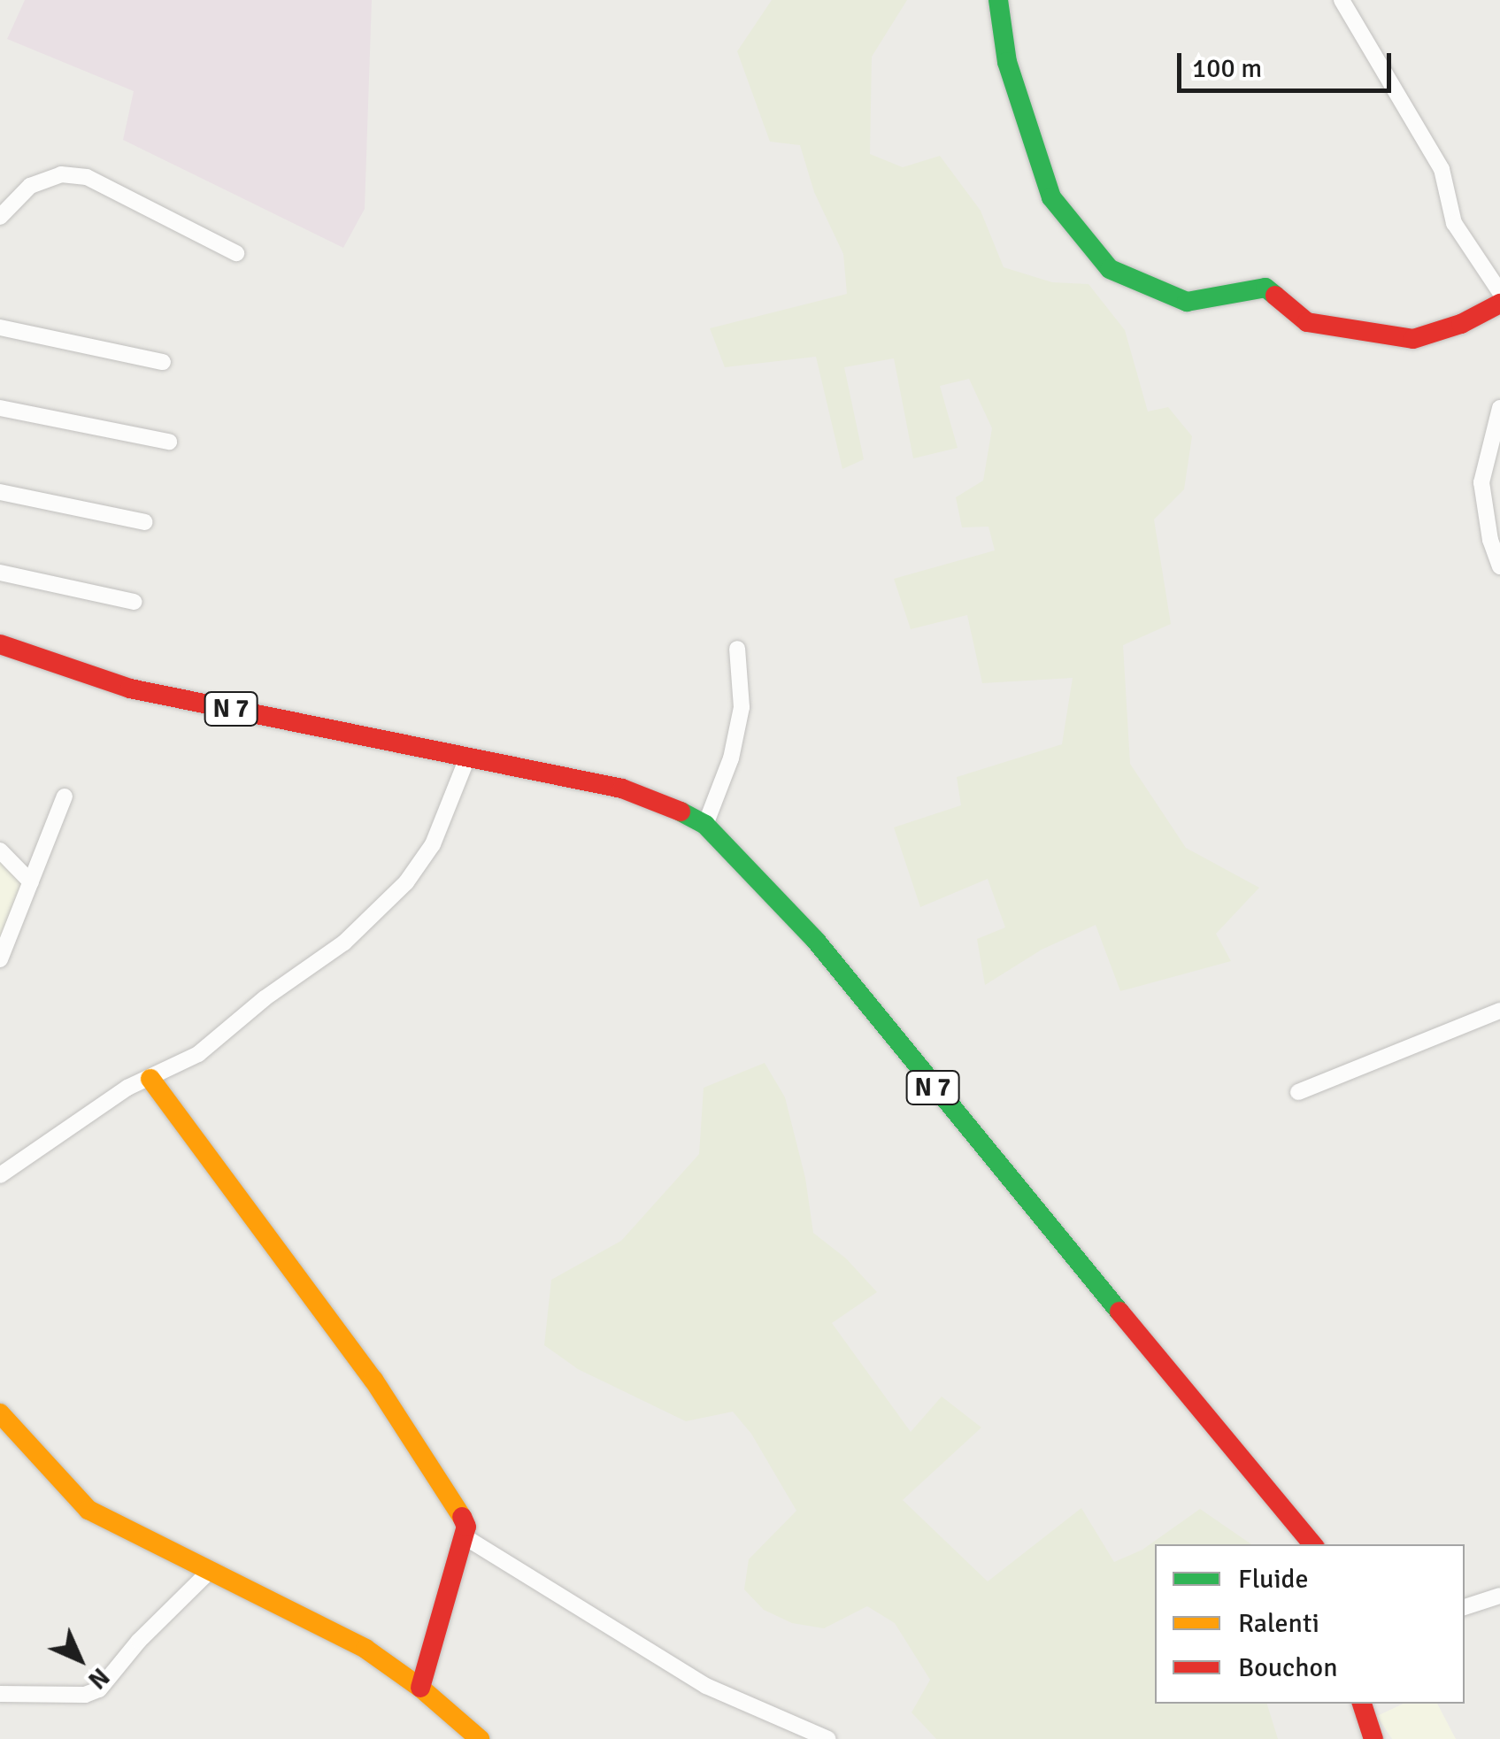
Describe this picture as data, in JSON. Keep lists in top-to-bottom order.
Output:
{
  "streets": {
    "street": ["N 7"]
  },
  "legend": ["Fluide", "Ralenti", "Bouchon"],
  "scale_bar": "100 m",
  "north": "bottom right"
}
